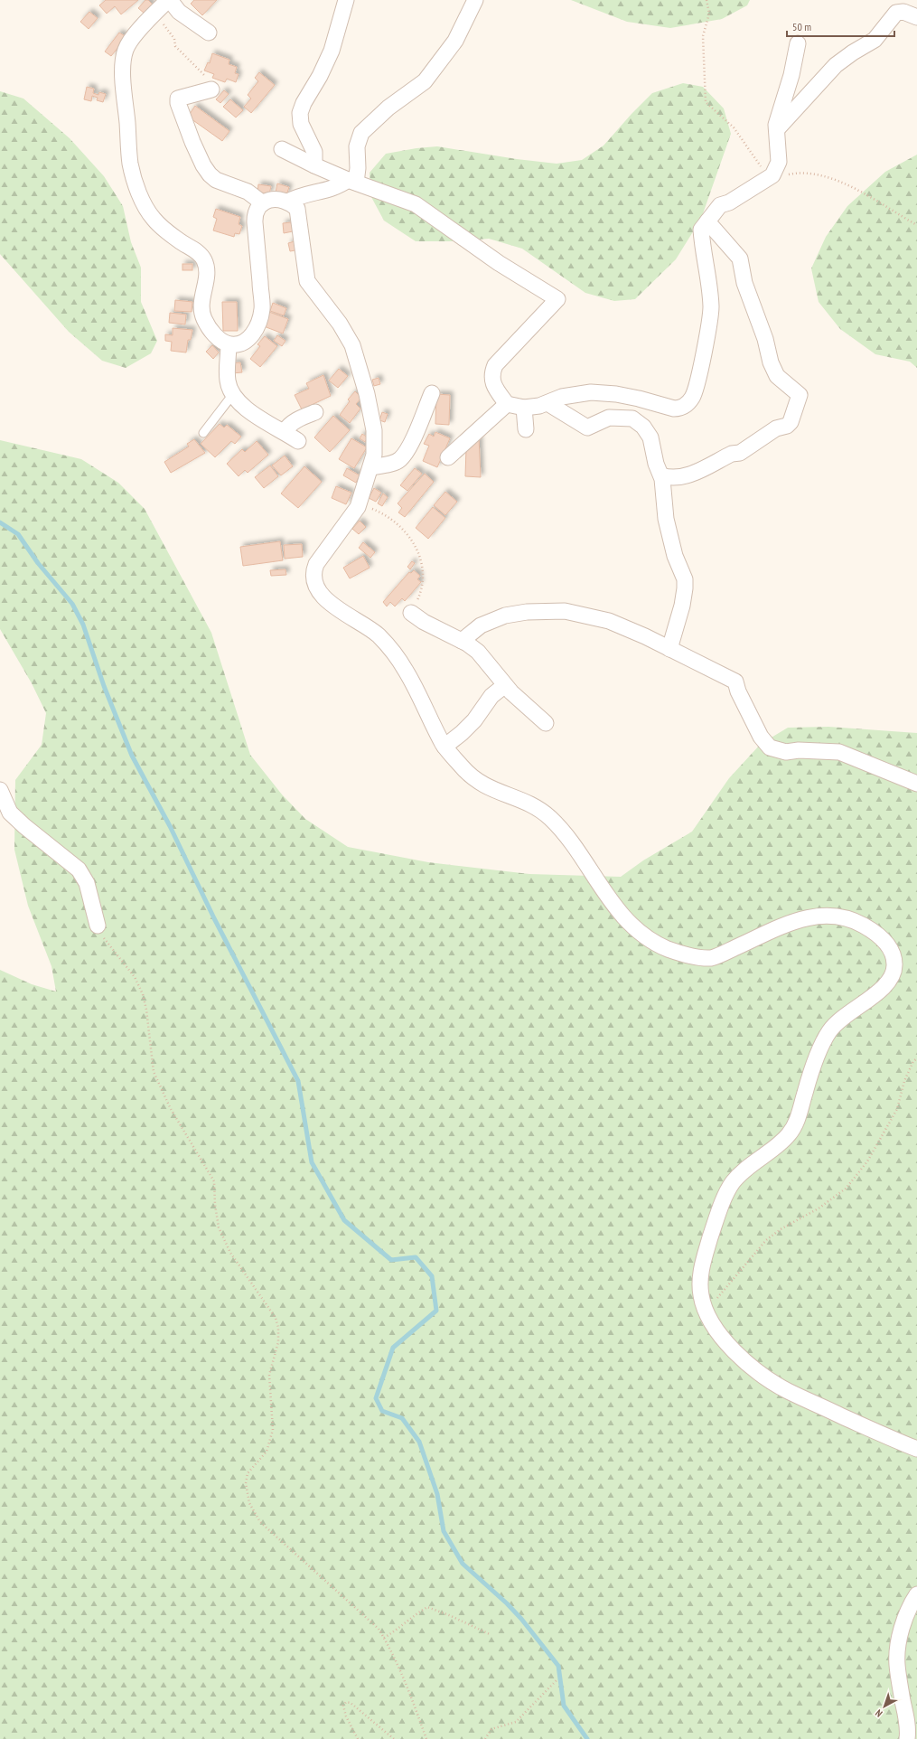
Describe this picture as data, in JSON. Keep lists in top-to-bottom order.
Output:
{
  "scale_bar": "50 m",
  "north": "bottom left"
}
